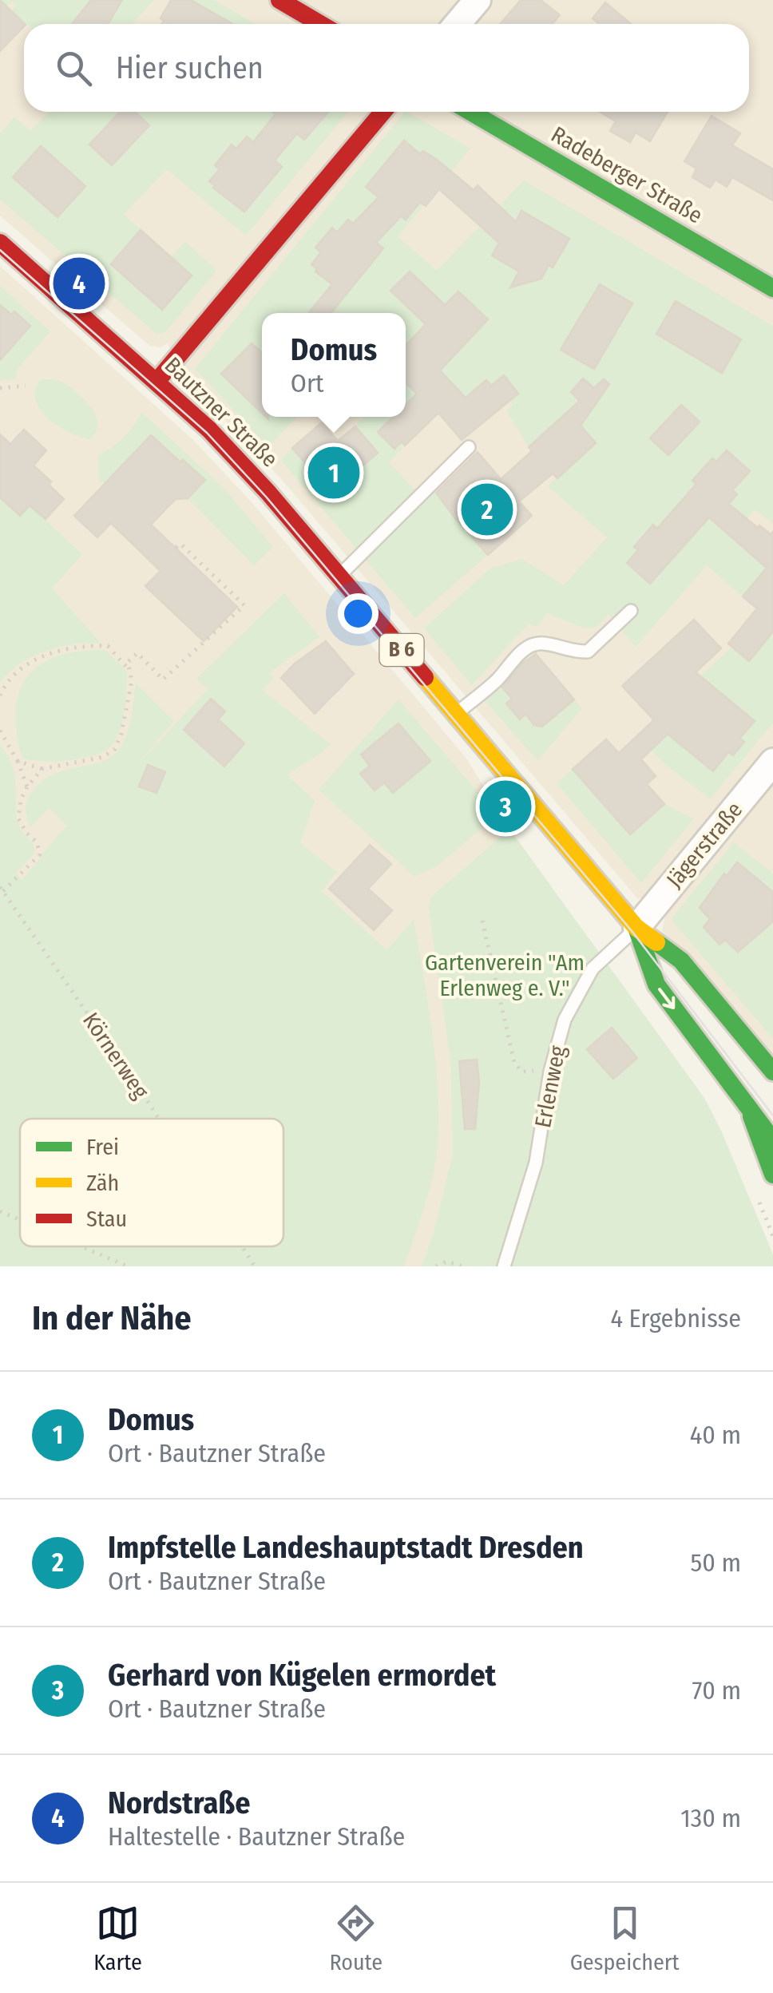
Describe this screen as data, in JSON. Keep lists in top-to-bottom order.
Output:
{
  "streets": {
    "main road": ["Radeberger Straße", "Bautzner Straße", "B 6"],
    "street": ["Jägerstraße"],
    "lane": ["Erlenweg"],
    "path": ["Körnerweg"]
  },
  "crossings": [
    ["Bautzner Straße", "Jägerstraße"],
    ["Bautzner Straße", "Erlenweg"],
    ["Jägerstraße", "Erlenweg"]
  ],
  "parks": ["Gartenverein \"Am Erlenweg e. V.\""],
  "legend": ["Frei", "Zäh", "Stau"],
  "page": {
    "search": "Hier suchen",
    "pins": [
      "4",
      "1",
      "2",
      "3"
    ],
    "popup": ["Domus", "Ort"],
    "heading": ["In der Nähe", "4 Ergebnisse"],
    "list": [
      {
        "mark": "1",
        "name": "Domus",
        "note": "Ort · Bautzner Straße",
        "value": "40 m"
      },
      {
        "mark": "2",
        "name": "Impfstelle Landeshauptstadt Dresden",
        "note": "Ort · Bautzner Straße",
        "value": "50 m"
      },
      {
        "mark": "3",
        "name": "Gerhard von Kügelen ermordet",
        "note": "Ort · Bautzner Straße",
        "value": "70 m"
      },
      {
        "mark": "4",
        "name": "Nordstraße",
        "note": "Haltestelle · Bautzner Straße",
        "value": "130 m"
      }
    ],
    "nav": ["Karte", "Route", "Gespeichert"]
  }
}
